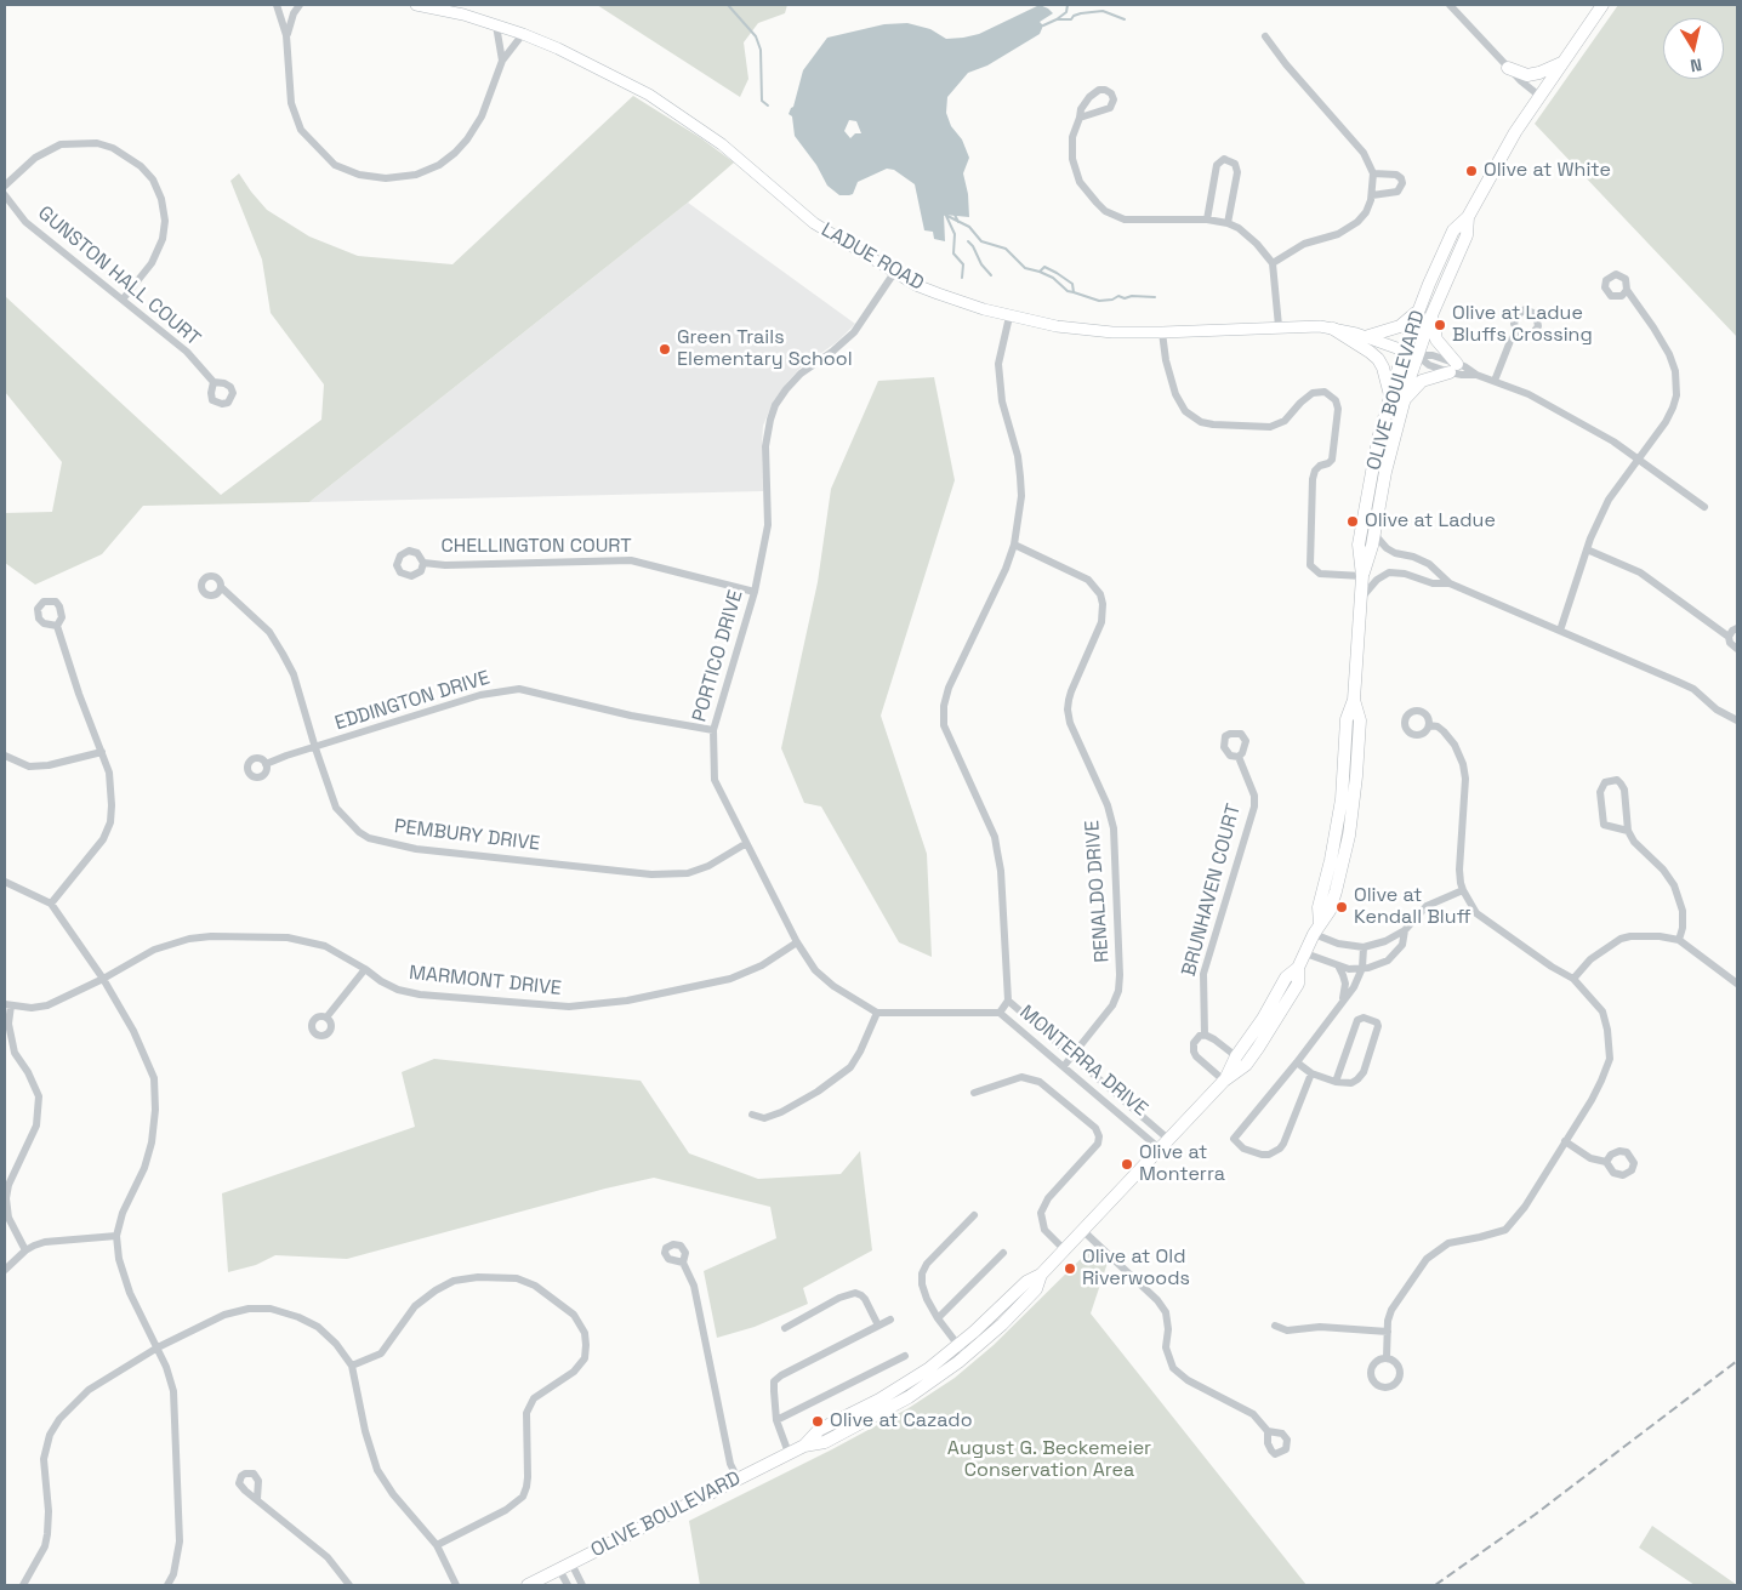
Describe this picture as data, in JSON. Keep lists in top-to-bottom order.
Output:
{
  "streets": {
    "main road": ["LADUE ROAD", "OLIVE BOULEVARD"],
    "street": [
      "GUNSTON HALL COURT",
      "CHELLINGTON COURT",
      "PORTICO DRIVE",
      "EDDINGTON DRIVE",
      "PEMBURY DRIVE",
      "BRUNHAVEN COURT",
      "RENALDO DRIVE",
      "MARMONT DRIVE",
      "MONTERRA DRIVE"
    ]
  },
  "crossings": [
    ["LADUE ROAD", "OLIVE BOULEVARD"],
    ["LADUE ROAD", "PORTICO DRIVE"],
    ["OLIVE BOULEVARD", "BRUNHAVEN COURT"],
    ["OLIVE BOULEVARD", "MONTERRA DRIVE"],
    ["CHELLINGTON COURT", "PORTICO DRIVE"],
    ["PORTICO DRIVE", "EDDINGTON DRIVE"],
    ["PORTICO DRIVE", "PEMBURY DRIVE"],
    ["PORTICO DRIVE", "MARMONT DRIVE"],
    ["PORTICO DRIVE", "MONTERRA DRIVE"],
    ["EDDINGTON DRIVE", "PEMBURY DRIVE"],
    ["RENALDO DRIVE", "MONTERRA DRIVE"]
  ],
  "parks": ["August G. Beckemeier Conservation Area"],
  "places": [
    "Olive at White",
    "Olive at Ladue Bluffs Crossing",
    "Green Trails Elementary School",
    "Olive at Ladue",
    "Olive at Kendall Bluff",
    "Olive at Monterra",
    "Olive at Old Riverwoods",
    "Olive at Cazado"
  ],
  "north": "bottom"
}
